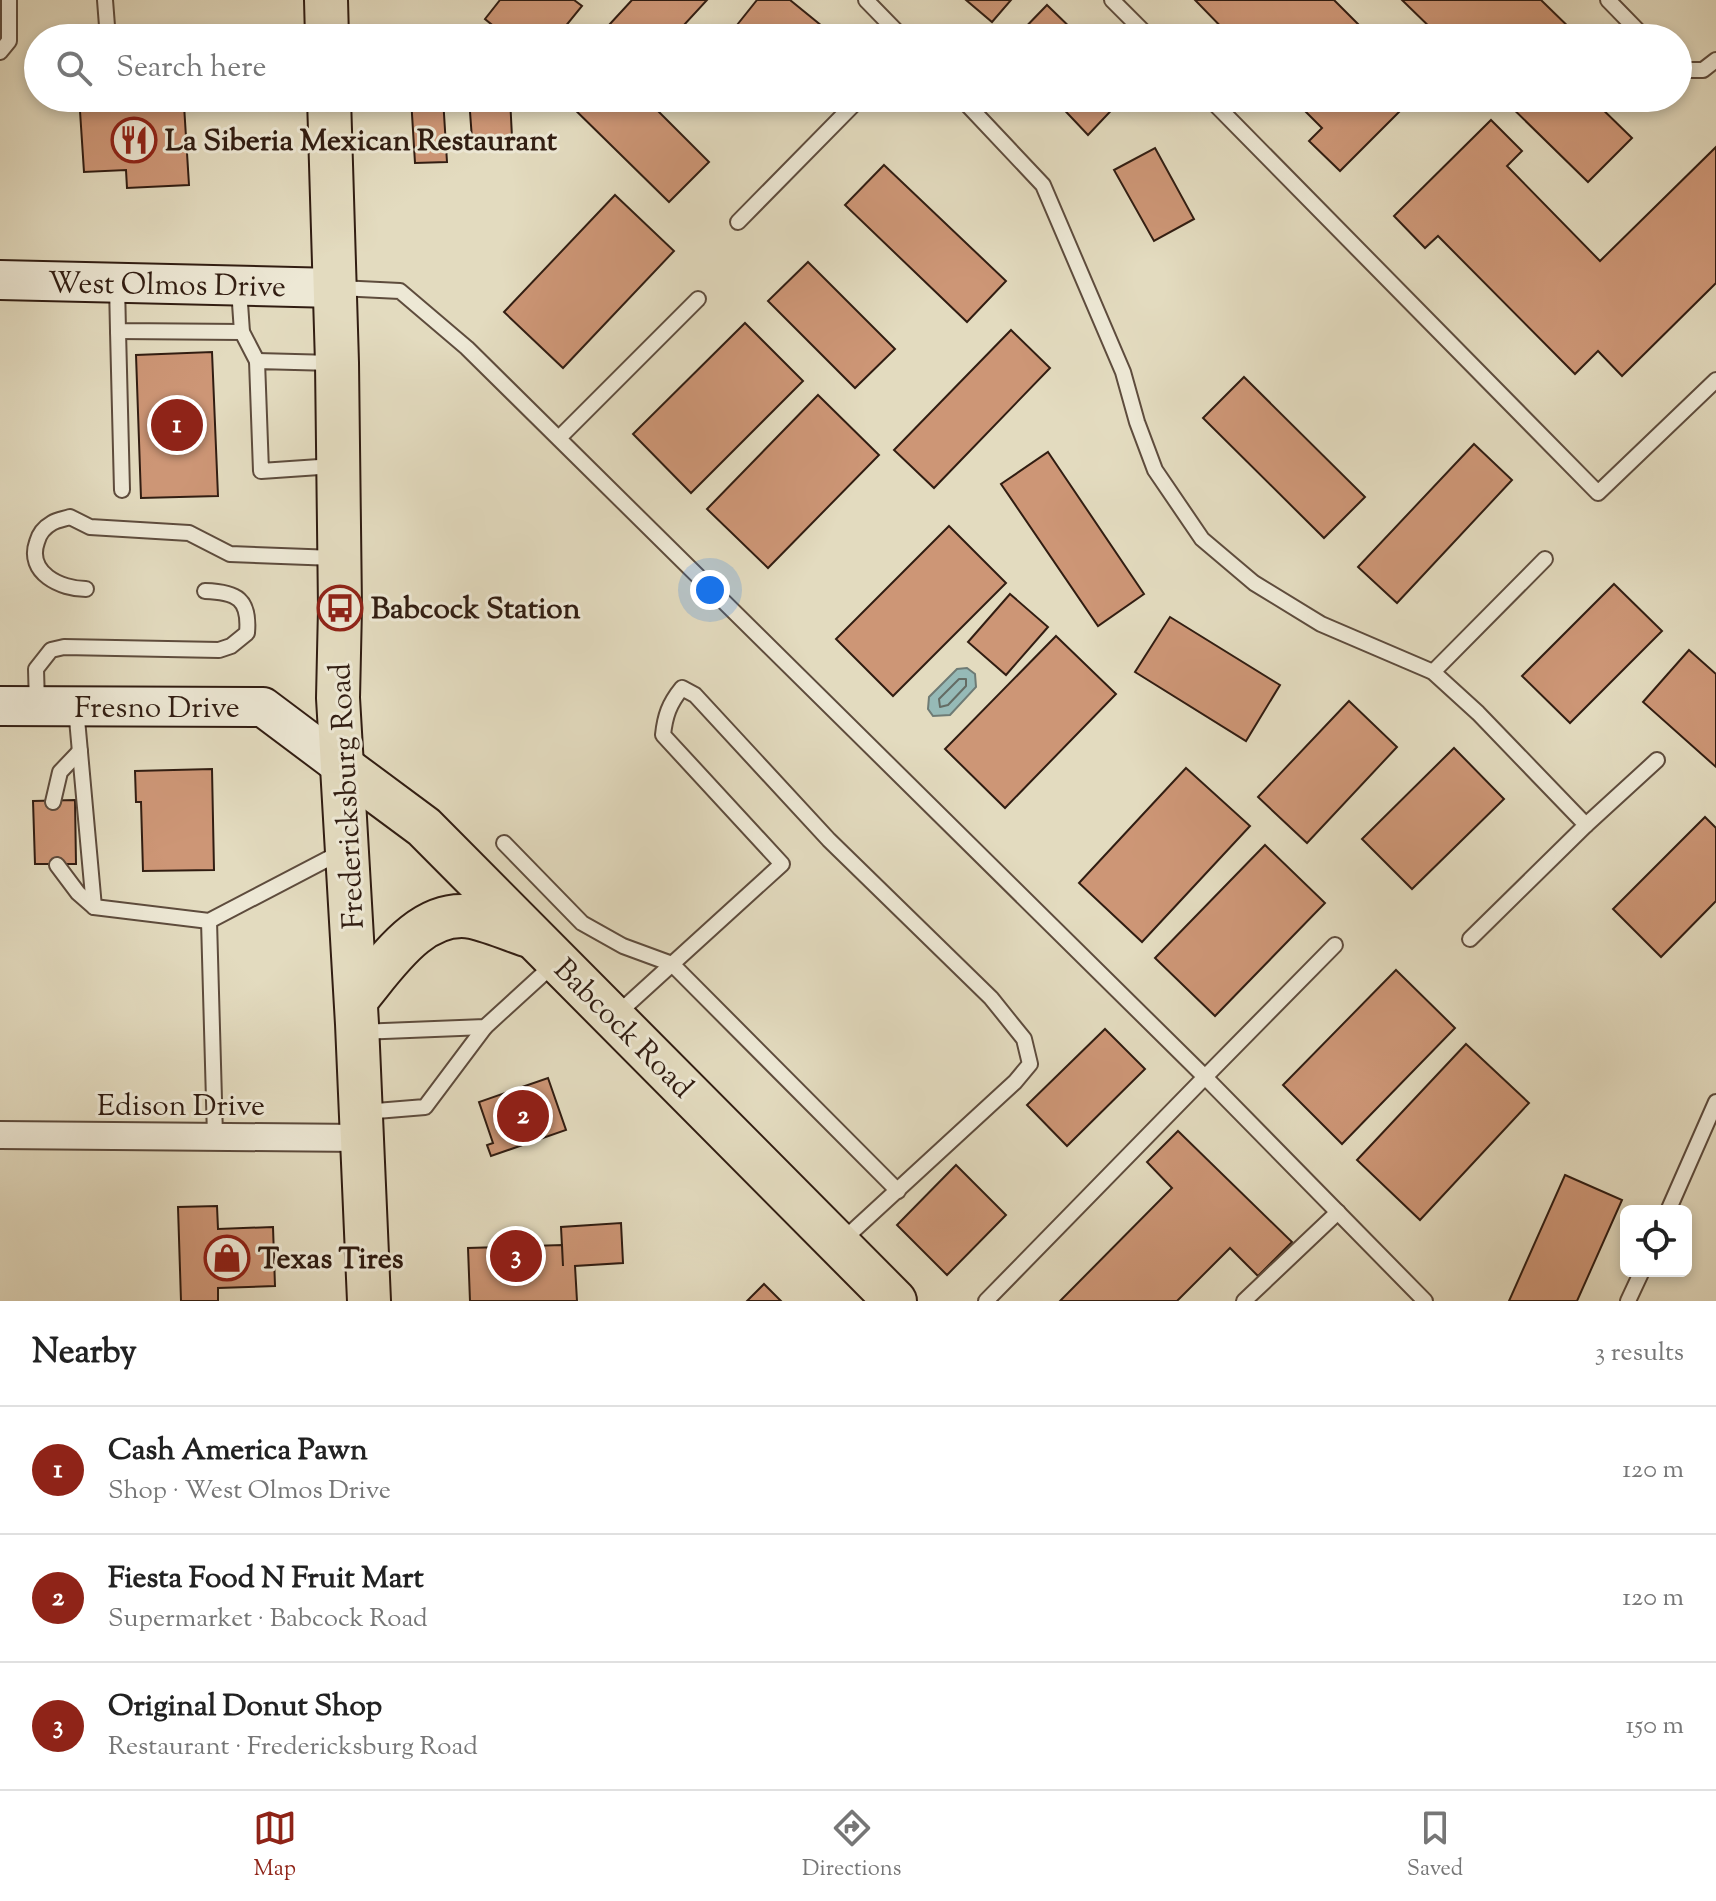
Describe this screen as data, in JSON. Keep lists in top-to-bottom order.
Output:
{
  "streets": {
    "main road": [
      "West Olmos Drive",
      "Fresno Drive",
      "Fredericksburg Road",
      "Babcock Road"
    ],
    "street": ["Edison Drive"]
  },
  "crossings": [
    ["West Olmos Drive", "Fredericksburg Road"],
    ["Fresno Drive", "Fredericksburg Road"],
    ["Fresno Drive", "Babcock Road"],
    ["Fredericksburg Road", "Babcock Road"],
    ["Fredericksburg Road", "Edison Drive"]
  ],
  "places": {
    "restaurant": ["La Siberia Mexican Restaurant"],
    "bus stop": ["Babcock Station"],
    "shop": ["Texas Tires"]
  },
  "page": {
    "search": "Search here",
    "pins": ["1", "2", "3"],
    "heading": ["Nearby", "3 results"],
    "list": [
      {
        "mark": "1",
        "name": "Cash America Pawn",
        "note": "Shop · West Olmos Drive",
        "value": "120 m"
      },
      {
        "mark": "2",
        "name": "Fiesta Food N Fruit Mart",
        "note": "Supermarket · Babcock Road",
        "value": "120 m"
      },
      {
        "mark": "3",
        "name": "Original Donut Shop",
        "note": "Restaurant · Fredericksburg Road",
        "value": "150 m"
      }
    ],
    "nav": ["Map", "Directions", "Saved"]
  }
}
